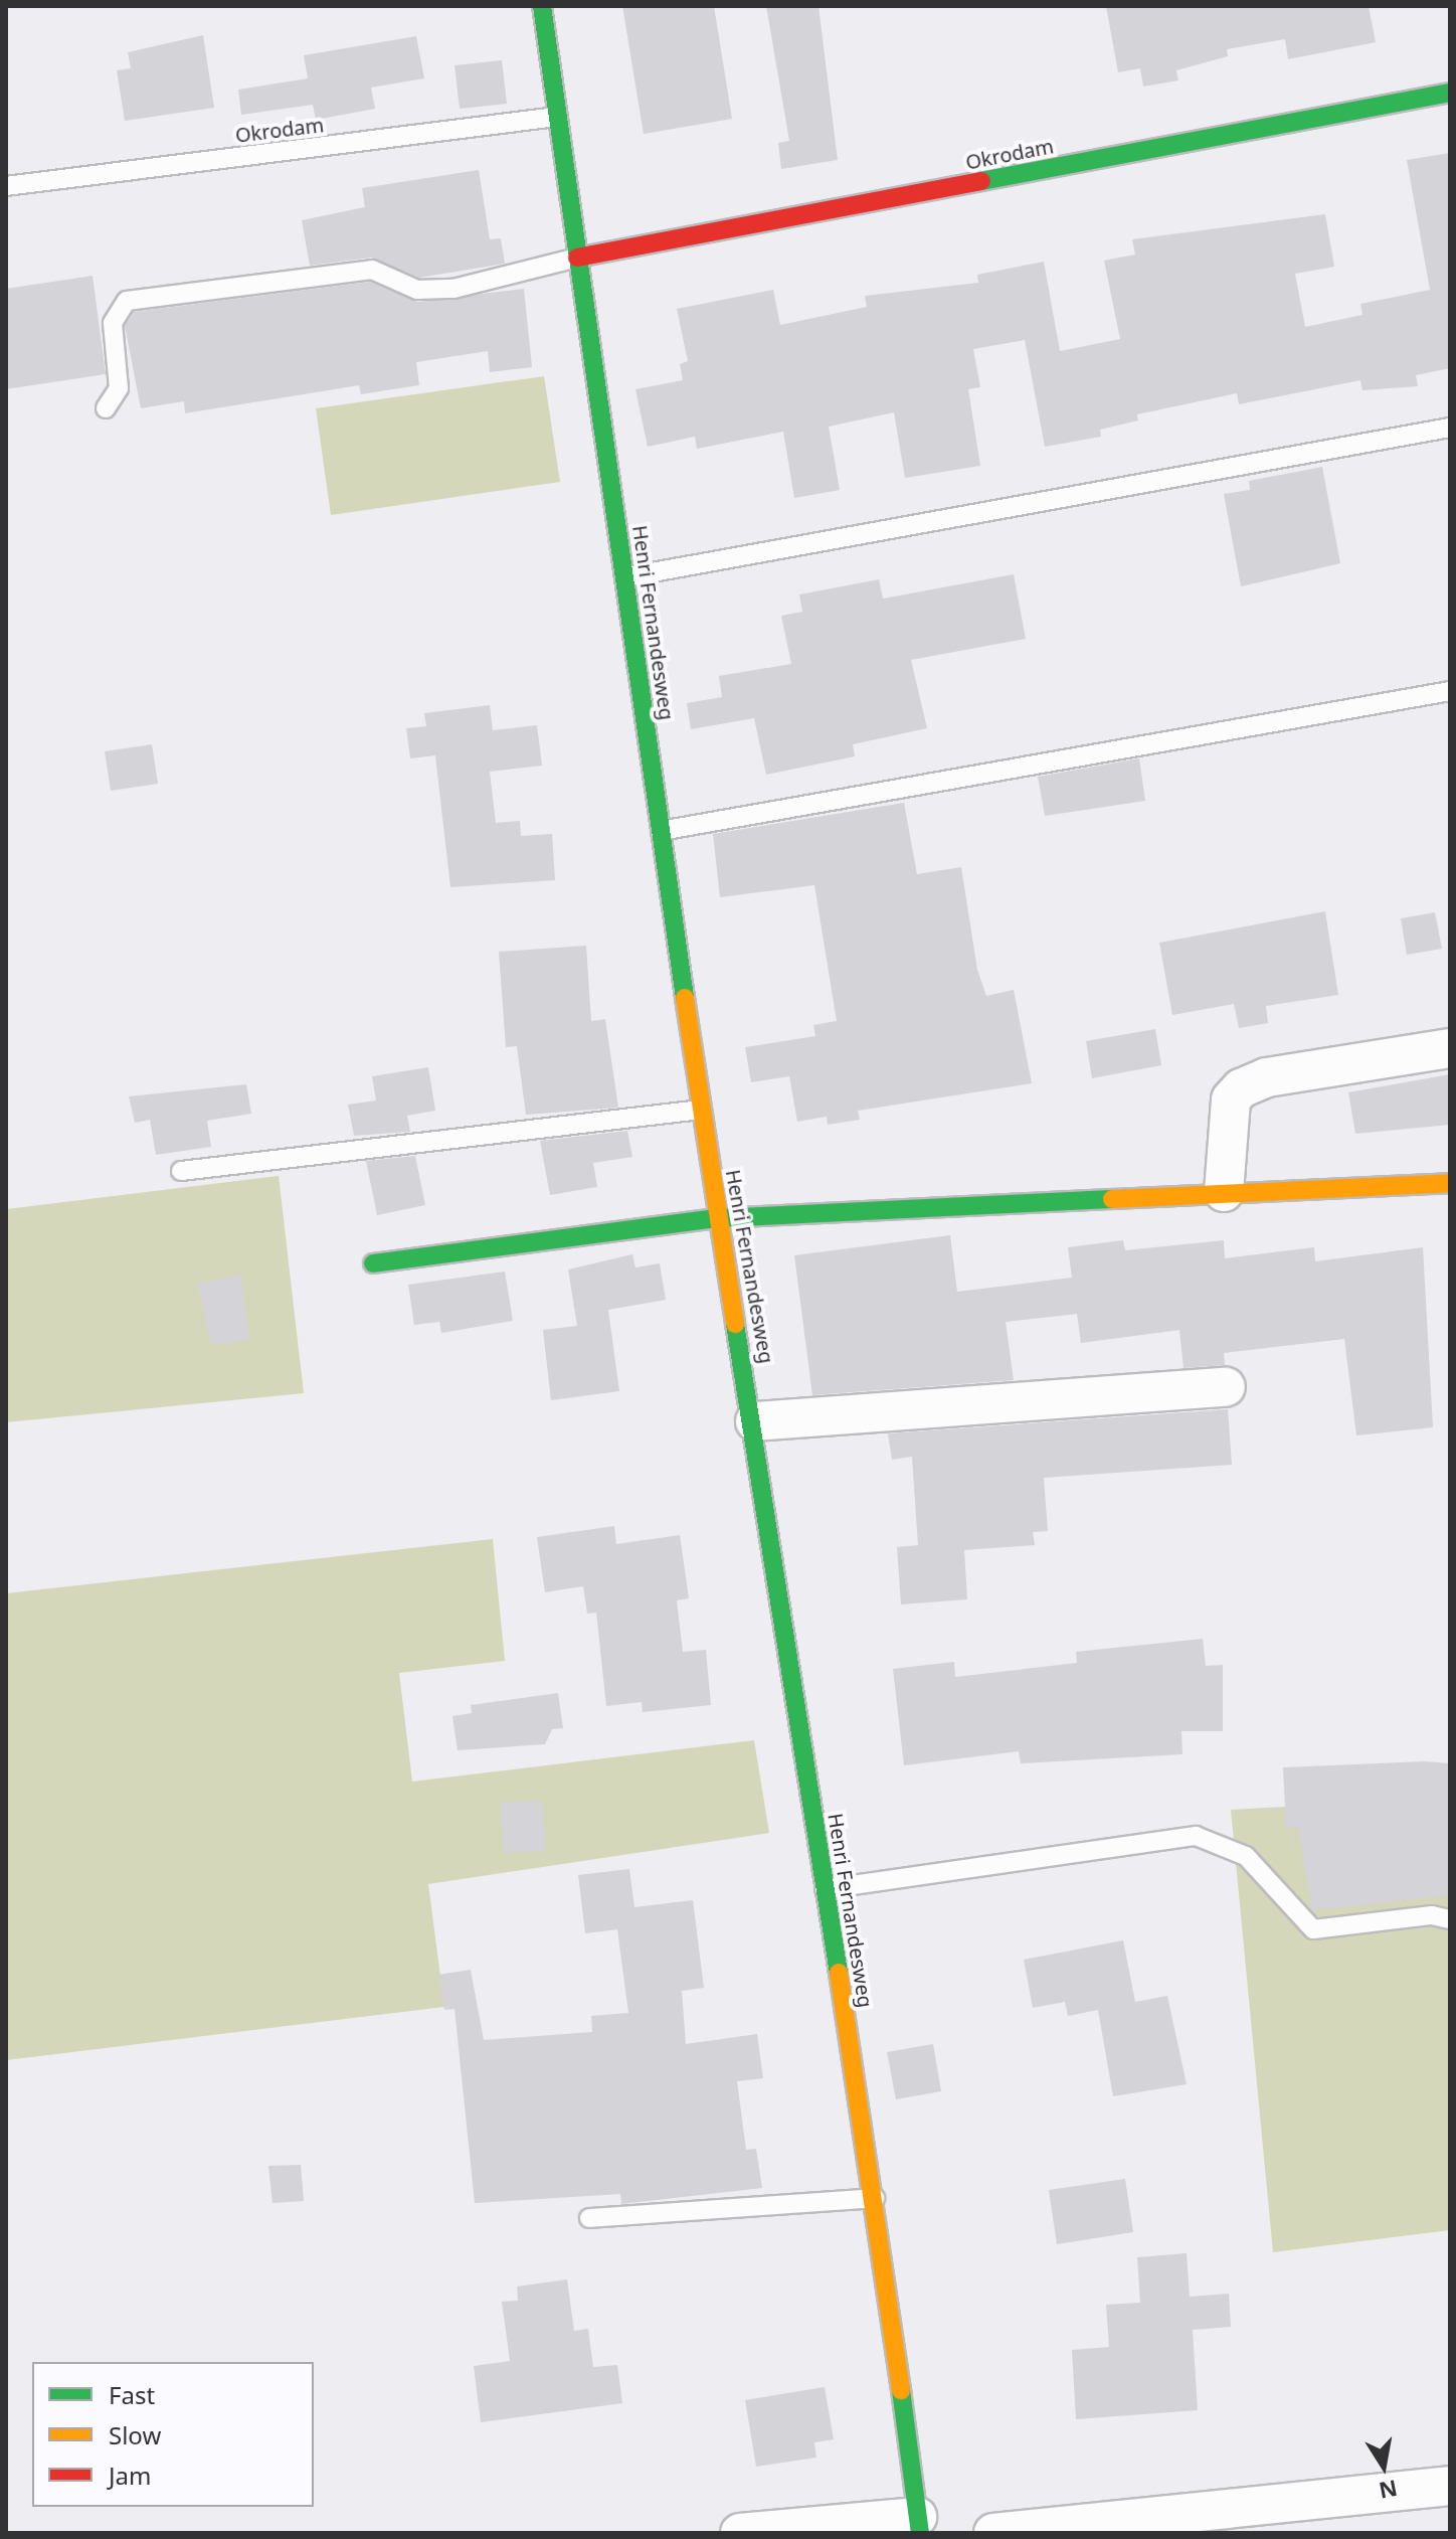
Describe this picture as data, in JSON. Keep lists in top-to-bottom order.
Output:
{
  "streets": {
    "street": ["Okrodam", "Henri Fernandesweg"]
  },
  "crossings": [
    ["Okrodam", "Henri Fernandesweg"]
  ],
  "legend": ["Fast", "Slow", "Jam"],
  "north": "bottom"
}
